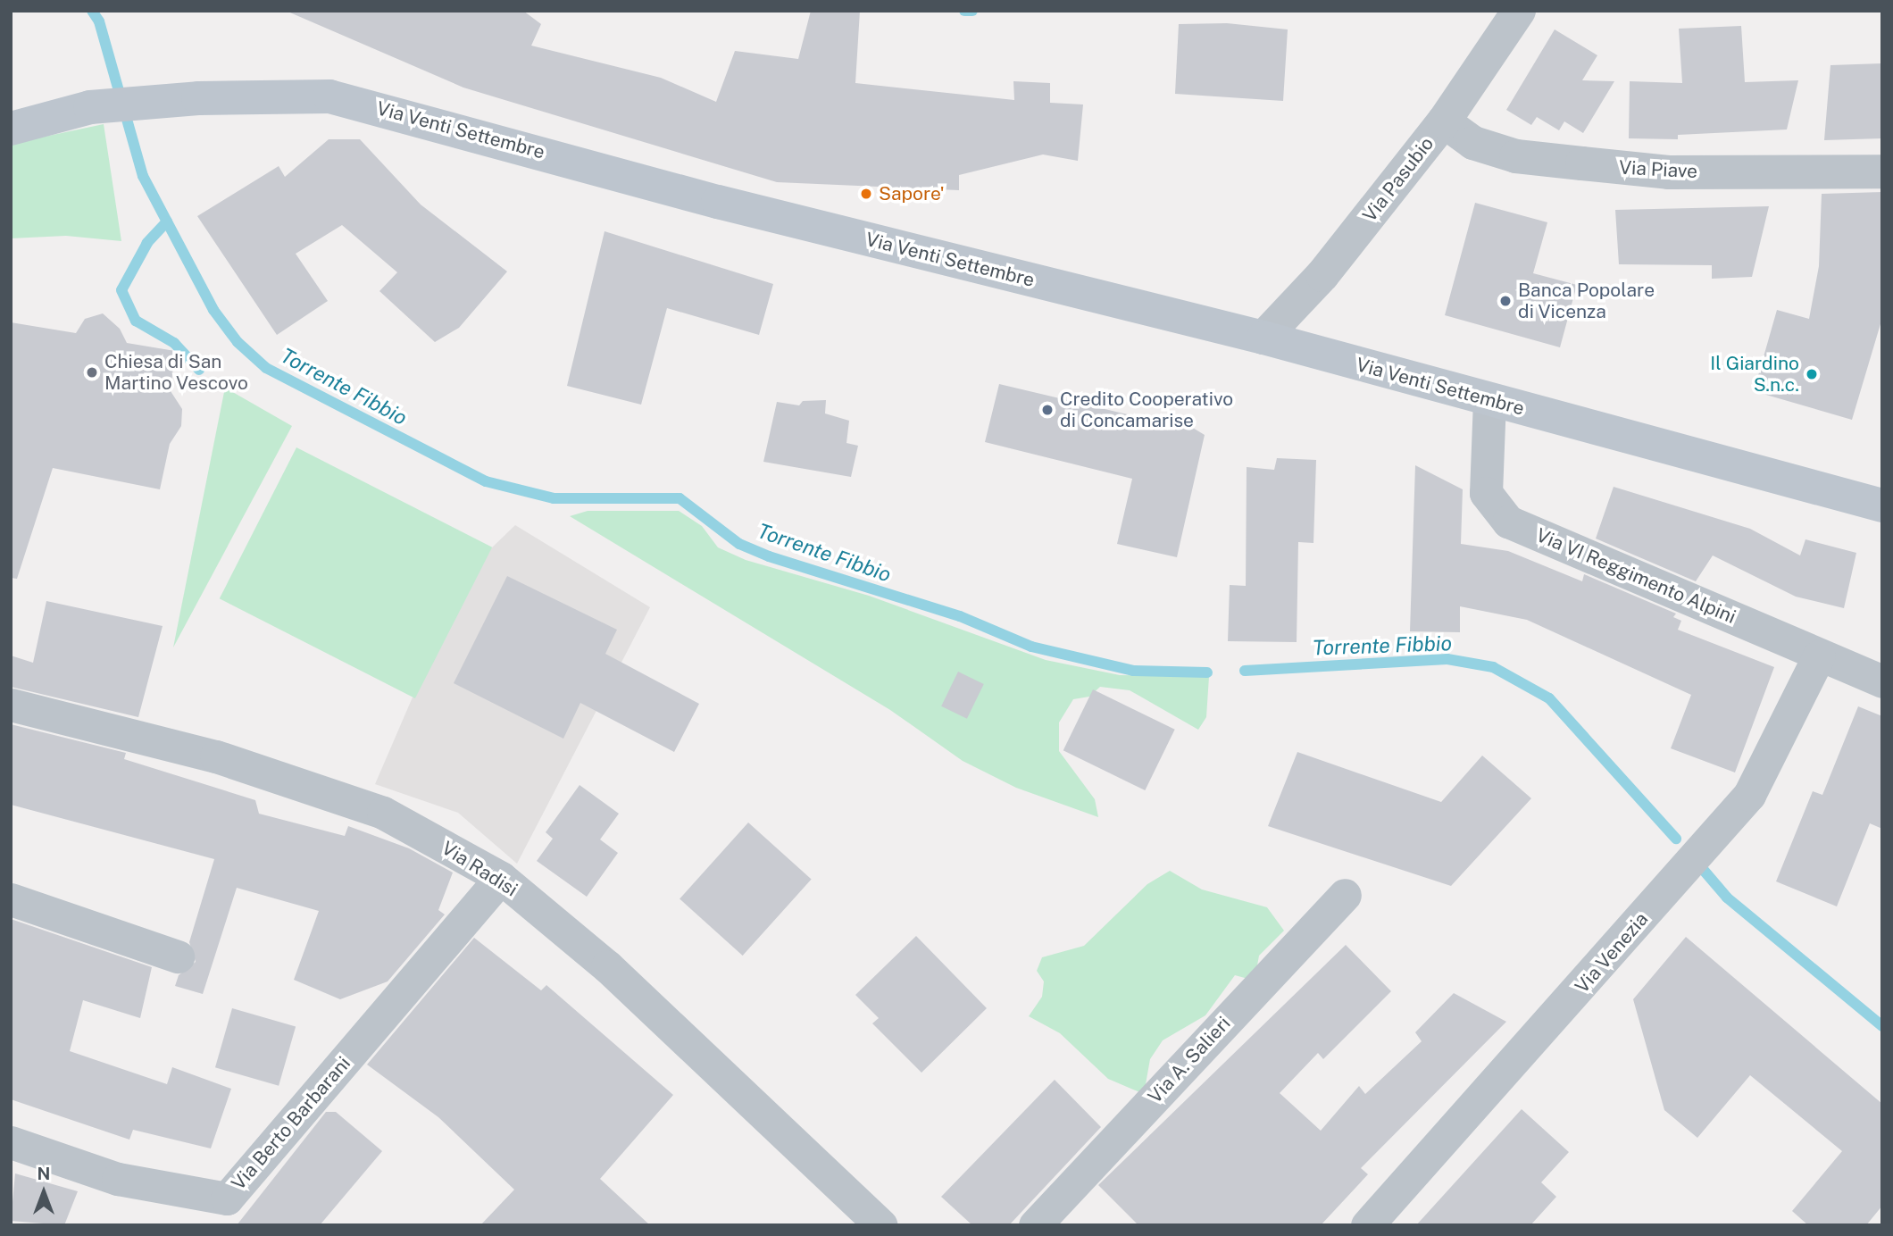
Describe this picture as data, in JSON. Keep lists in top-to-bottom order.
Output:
{
  "streets": {
    "main road": ["Via Venti Settembre"],
    "street": [
      "Via Piave",
      "Via Pasubio",
      "Via VI Reggimento Alpini",
      "Via Radisi",
      "Via Venezia",
      "Via A. Salieri",
      "Via Berto Barbarani"
    ]
  },
  "crossings": [
    ["Via Venti Settembre", "Via Pasubio"],
    ["Via Venti Settembre", "Via VI Reggimento Alpini"],
    ["Via Piave", "Via Pasubio"],
    ["Via VI Reggimento Alpini", "Via Venezia"],
    ["Via Radisi", "Via Berto Barbarani"]
  ],
  "water": ["Torrente Fibbio"],
  "places": [
    "Sapore'",
    "Banca Popolare di Vicenza",
    "Chiesa di San Martino Vescovo",
    "Il Giardino S.n.c.",
    "Credito Cooperativo di Concamarise"
  ],
  "north": "top"
}
